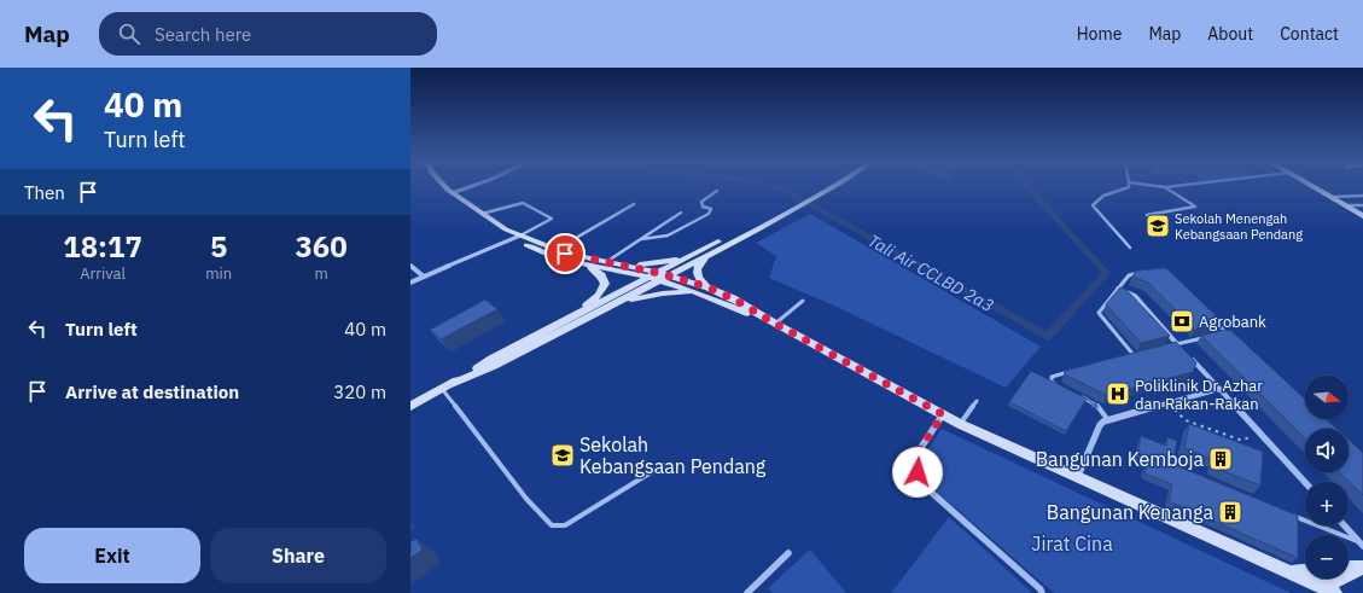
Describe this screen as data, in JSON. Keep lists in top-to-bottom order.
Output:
{
  "water": ["Tali Air CCLBD 2a3"],
  "parks": ["Jirat Cina"],
  "places": {
    "school or university": ["Sekolah Menengah Kebangsaan Pendang", "Sekolah Kebangsaan Pendang"],
    "bank": ["Agrobank"],
    "hospital": ["Poliklinik Dr Azhar dan Rakan-Rakan"],
    "building": ["Bangunan Kemboja", "Bangunan Kenanga"]
  },
  "north": "right",
  "page": {
    "header": "Map",
    "search": "Search here",
    "nav": [
      "Home",
      "Map",
      "About",
      "Contact"
    ],
    "turn": ["40 m", "Turn left"],
    "then": "Then",
    "eta": [
      "18:17",
      "Arrival",
      "5",
      "min",
      "360",
      "m"
    ],
    "list": [
      {
        "name": "Turn left",
        "value": "40 m"
      },
      {
        "name": "Arrive at destination",
        "value": "320 m"
      }
    ],
    "map_buttons": ["+", "−"],
    "buttons": ["Exit", "Share"]
  }
}
